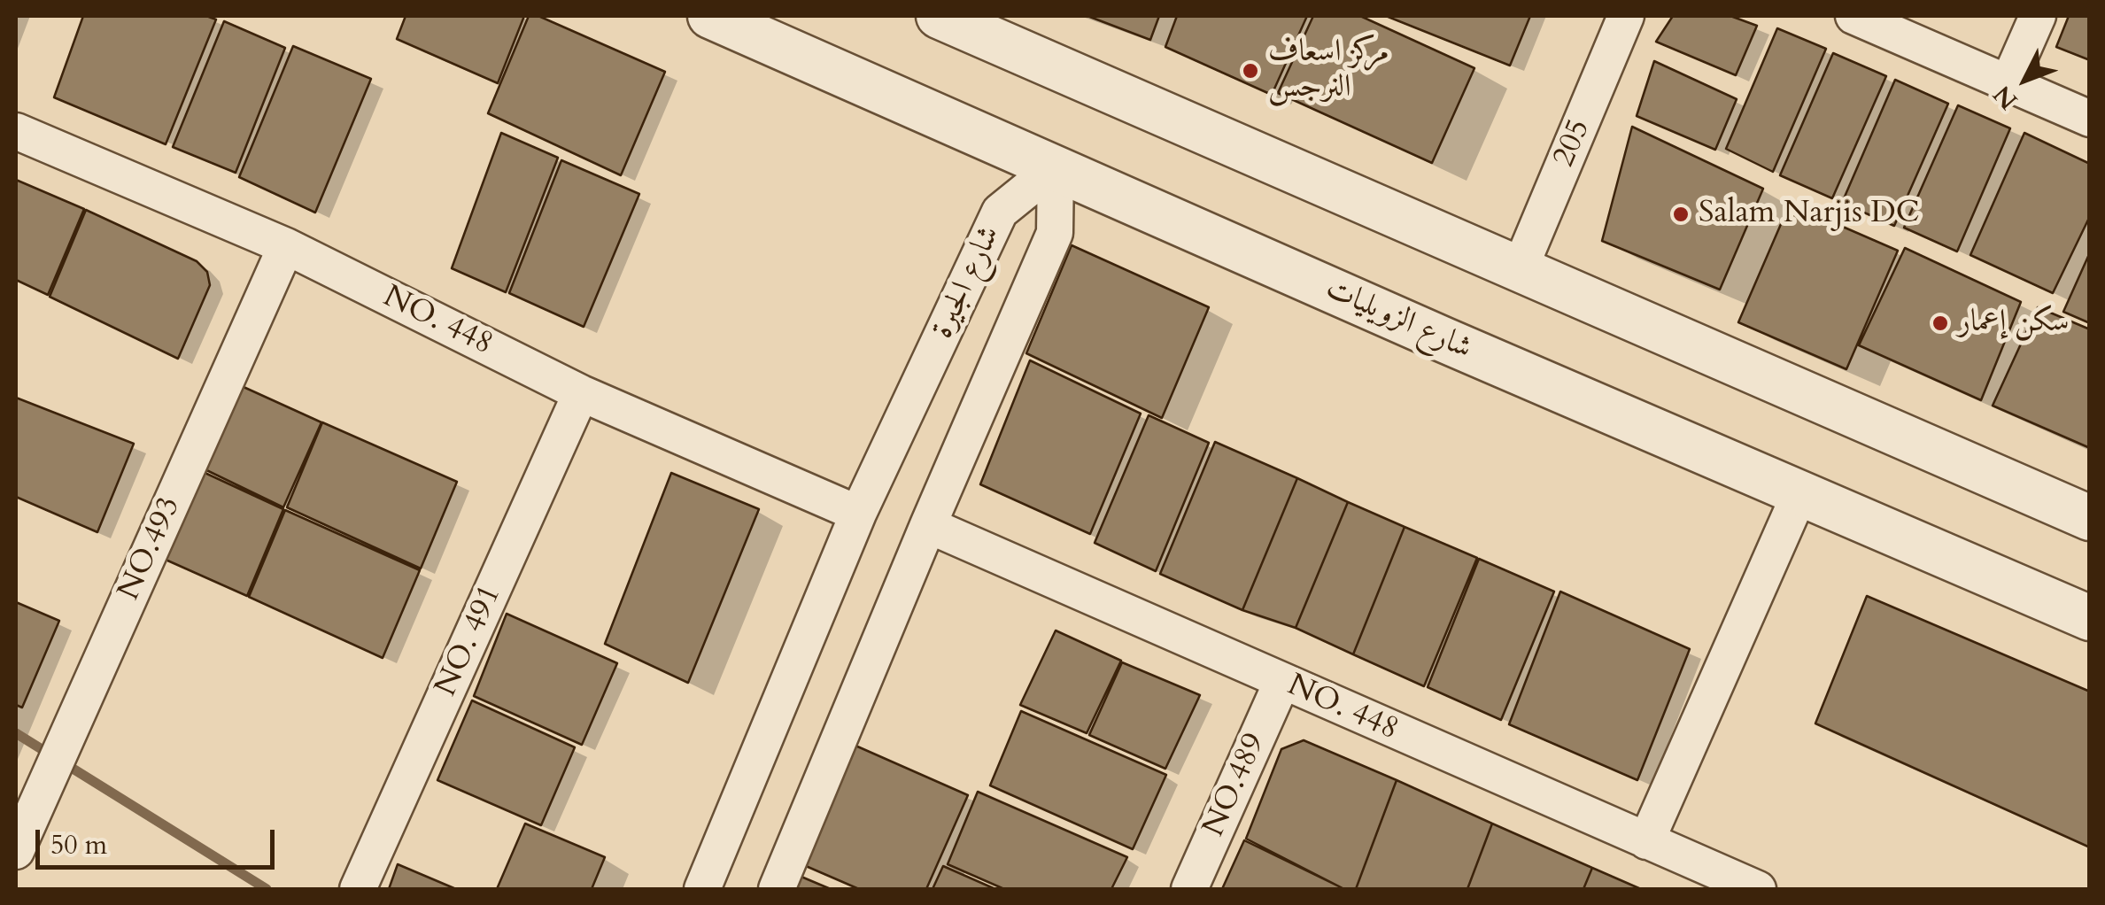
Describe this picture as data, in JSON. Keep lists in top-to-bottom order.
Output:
{
  "streets": {
    "street": [
      "205",
      "شارع الجيرة",
      "شارع الزويليات",
      "NO. 448",
      "NO.493",
      "NO. 491",
      "NO.489"
    ]
  },
  "crossings": [
    ["شارع الجيرة", "شارع الزويليات"],
    ["شارع الجيرة", "NO. 448"],
    ["NO. 448", "NO.493"],
    ["NO. 448", "NO. 491"],
    ["NO. 448", "NO.489"]
  ],
  "places": ["مركز اسعاف النرجس", "Salam Narjis DC", "سكن إعمار"],
  "scale_bar": "50 m",
  "north": "bottom left"
}
